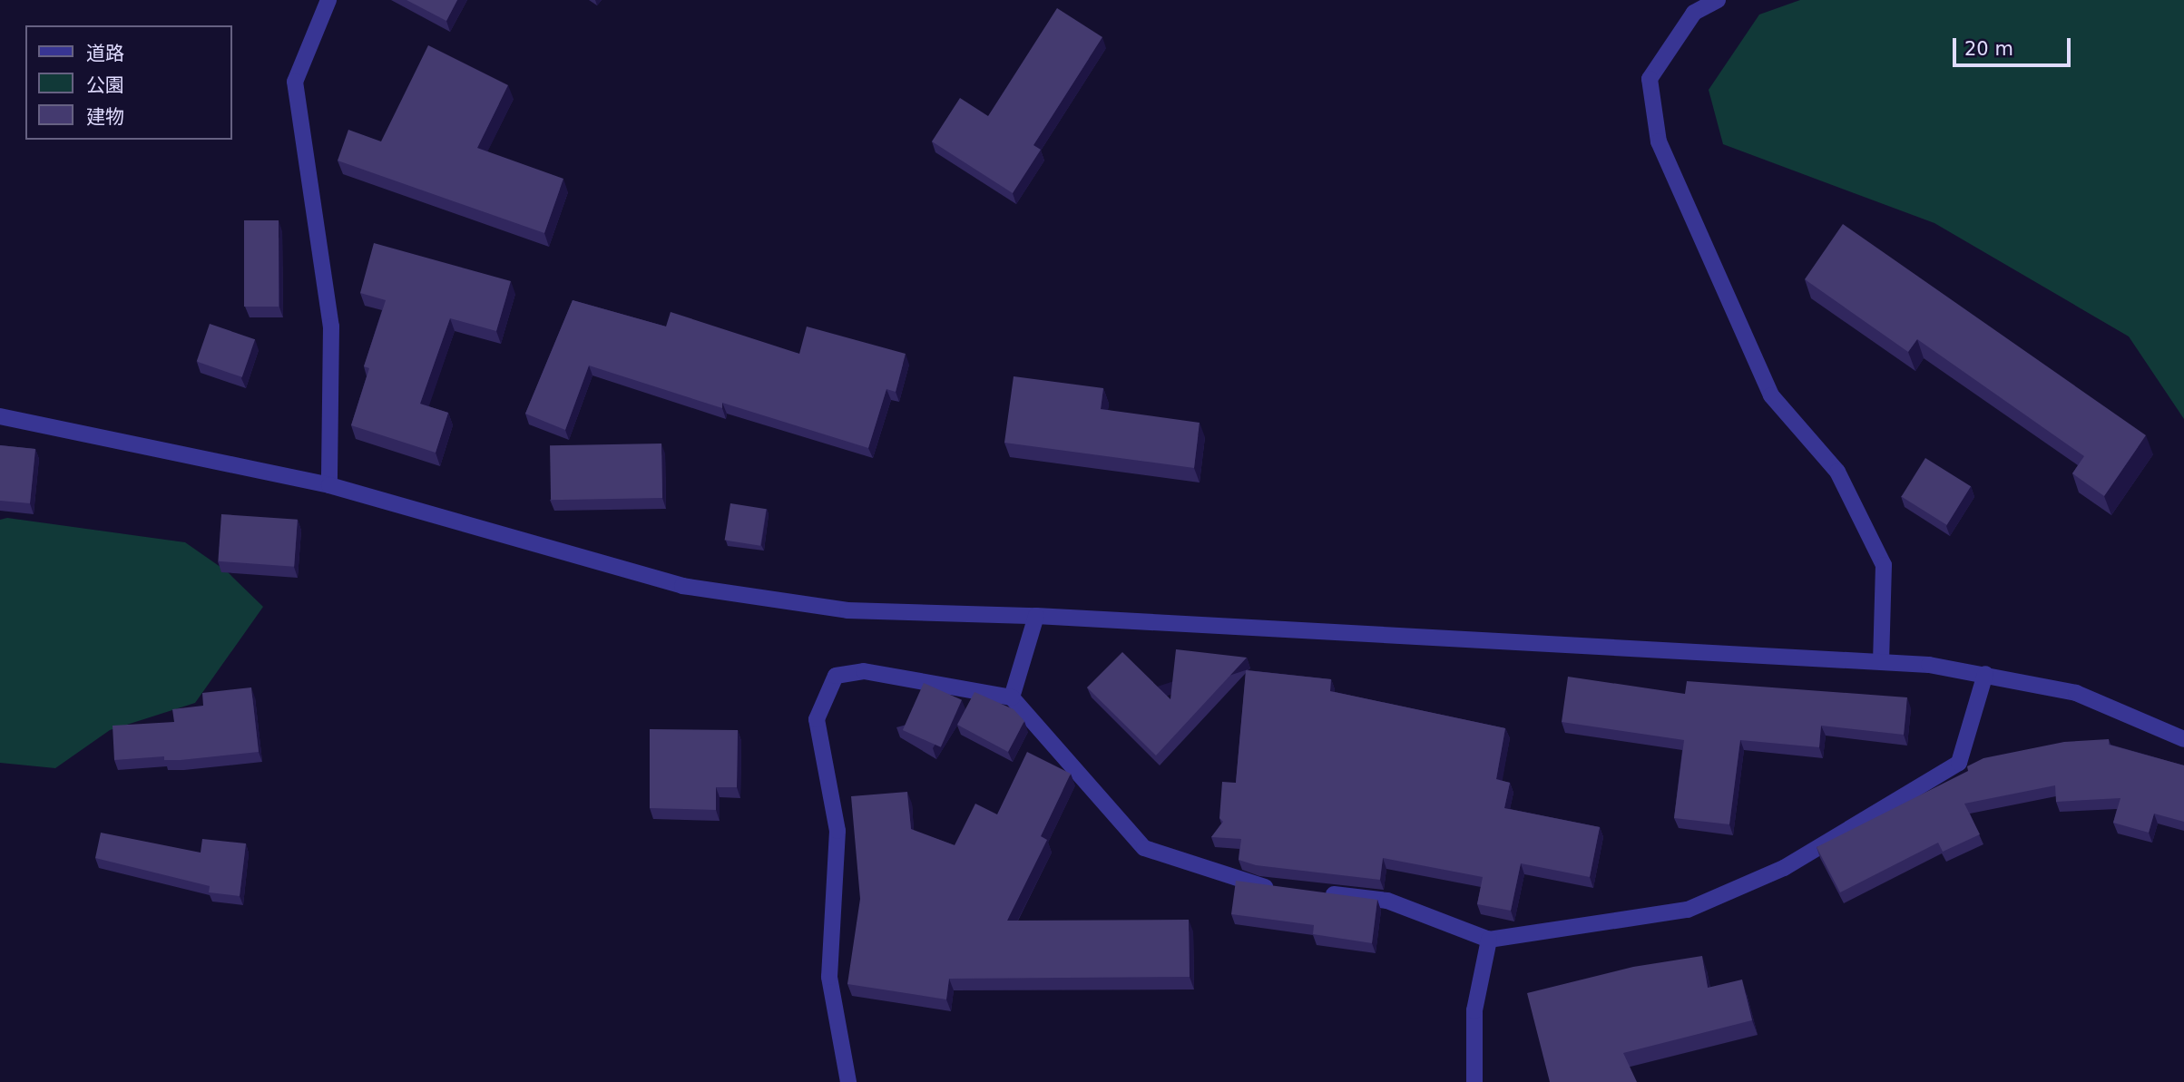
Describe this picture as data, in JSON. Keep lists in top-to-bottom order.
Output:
{
  "legend": ["道路", "公園", "建物"],
  "scale_bar": "20 m"
}
